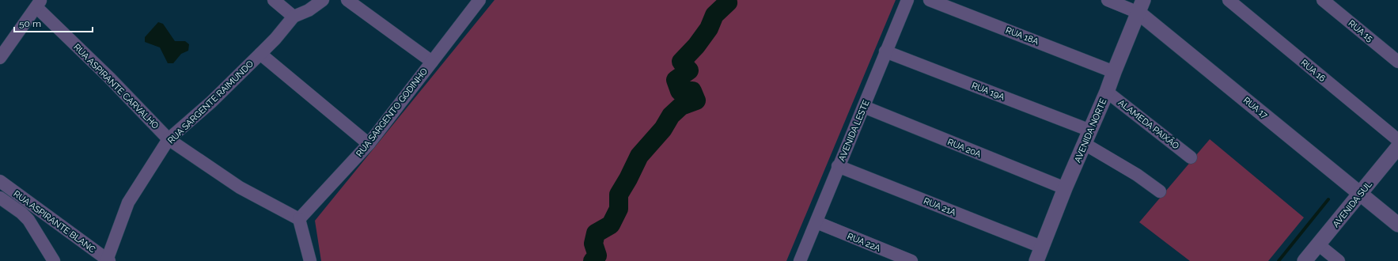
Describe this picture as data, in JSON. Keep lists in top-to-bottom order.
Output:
{
  "streets": {
    "street": [
      "RUA 15",
      "RUA 18A",
      "RUA 16",
      "RUA ASPIRANTE CARVALHO",
      "RUA 19A",
      "RUA SARGENTE RAIMUNDO",
      "RUA 17",
      "RUA SARGENTO GODINHO",
      "ALAMEDA PAIXÃO",
      "AVENIDA LESTE",
      "AVENIDA NORTE",
      "RUA 20A",
      "AVENIDA SUL",
      "RUA 21A",
      "RUA ASPIRANTE BLANC",
      "RUA 22A"
    ]
  },
  "crossings": [
    ["RUA 18A", "AVENIDA NORTE"],
    ["RUA ASPIRANTE CARVALHO", "RUA SARGENTE RAIMUNDO"],
    ["RUA ASPIRANTE CARVALHO", "RUA SARGENTO GODINHO"],
    ["RUA 19A", "AVENIDA LESTE"],
    ["RUA 19A", "AVENIDA NORTE"],
    ["RUA SARGENTE RAIMUNDO", "RUA ASPIRANTE BLANC"],
    ["RUA 17", "AVENIDA NORTE"],
    ["RUA 17", "AVENIDA SUL"],
    ["ALAMEDA PAIXÃO", "AVENIDA NORTE"],
    ["AVENIDA LESTE", "RUA 20A"],
    ["AVENIDA LESTE", "RUA 21A"],
    ["AVENIDA LESTE", "RUA 22A"],
    ["AVENIDA NORTE", "RUA 20A"],
    ["AVENIDA NORTE", "RUA 21A"]
  ],
  "scale_bar": "50 m"
}
